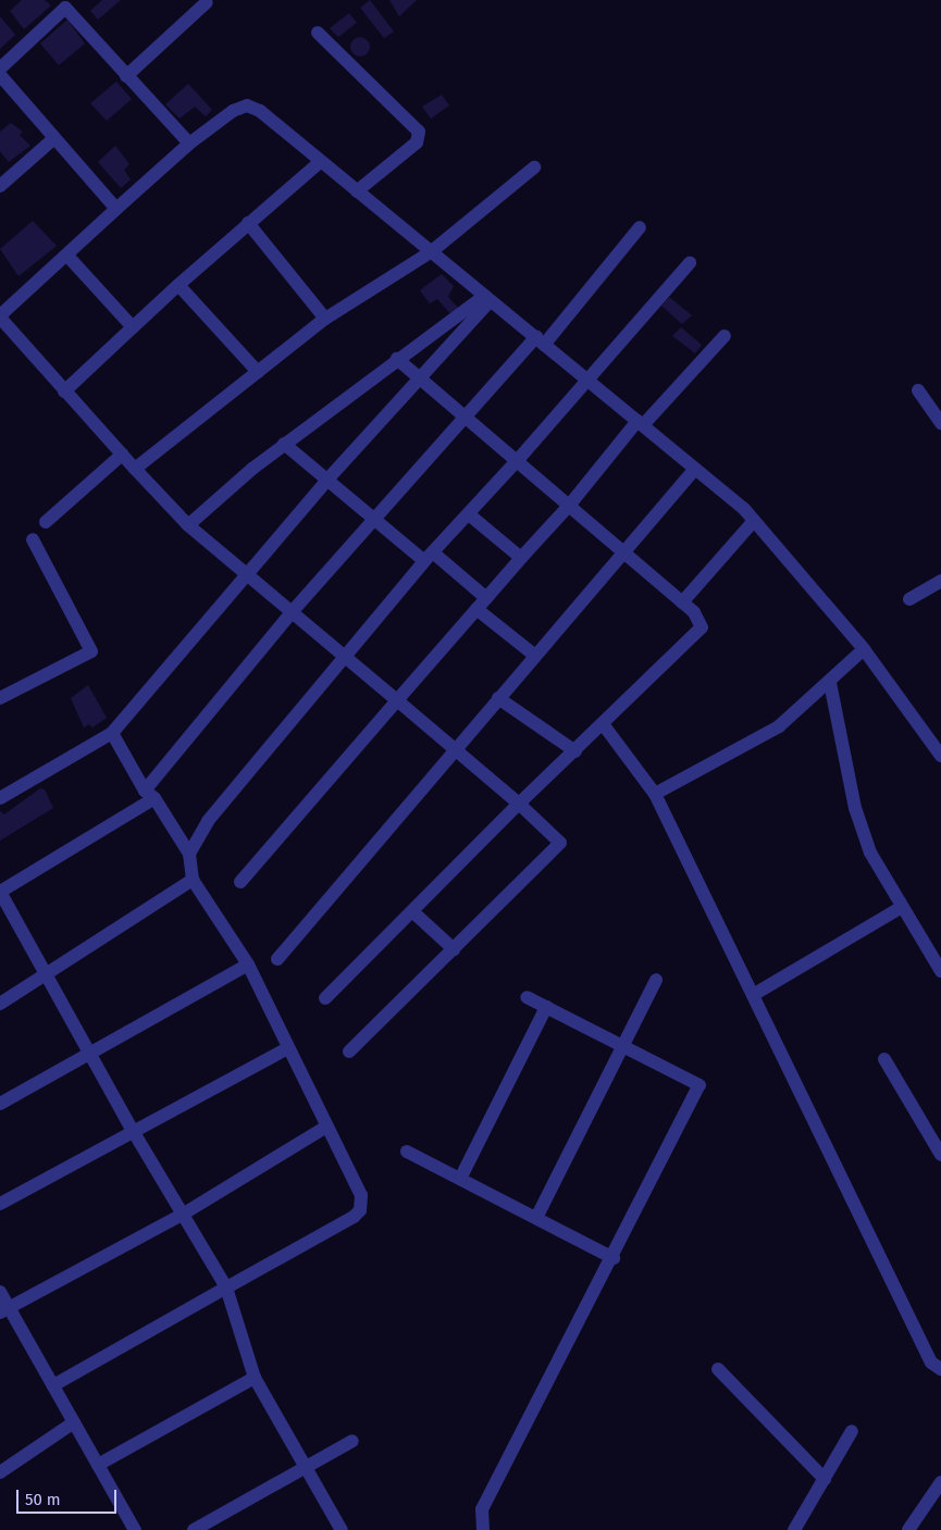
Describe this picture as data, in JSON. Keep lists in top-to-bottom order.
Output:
{
  "scale_bar": "50 m"
}
